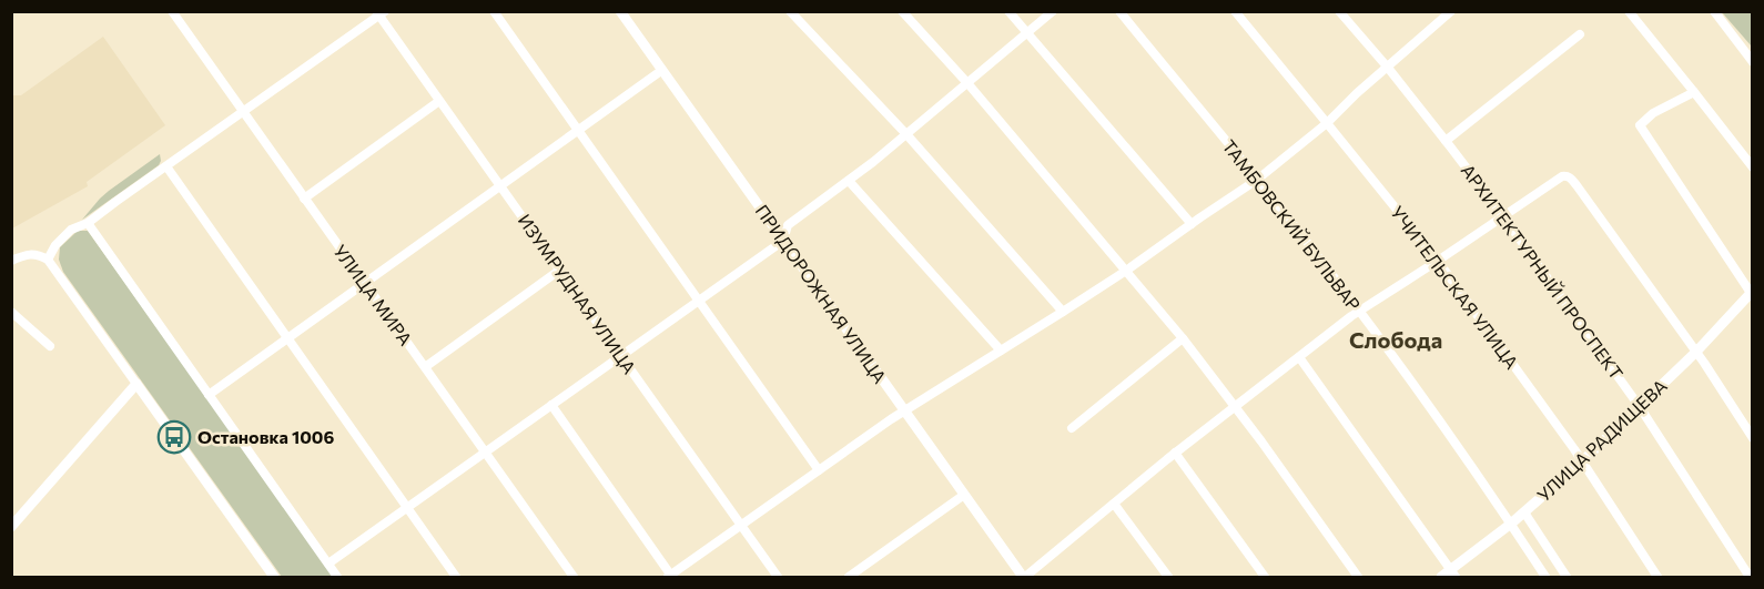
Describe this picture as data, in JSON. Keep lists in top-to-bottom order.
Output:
{
  "streets": {
    "street": [
      "ТАМБОВСКИЙ БУЛЬВАР",
      "АРХИТЕКТУРНЫЙ ПРОСПЕКТ",
      "УЧИТЕЛЬСКАЯ УЛИЦА",
      "ИЗУМРУДНАЯ УЛИЦА",
      "ПРИДОРОЖНАЯ УЛИЦА",
      "УЛИЦА МИРА",
      "УЛИЦА РАДИЩЕВА"
    ]
  },
  "crossings": [
    ["ТАМБОВСКИЙ БУЛЬВАР", "УЛИЦА РАДИЩЕВА"],
    ["АРХИТЕКТУРНЫЙ ПРОСПЕКТ", "УЛИЦА РАДИЩЕВА"],
    ["УЧИТЕЛЬСКАЯ УЛИЦА", "УЛИЦА РАДИЩЕВА"]
  ],
  "districts": ["Слобода"],
  "places": {
    "bus stop": ["Остановка 1006"]
  }
}
